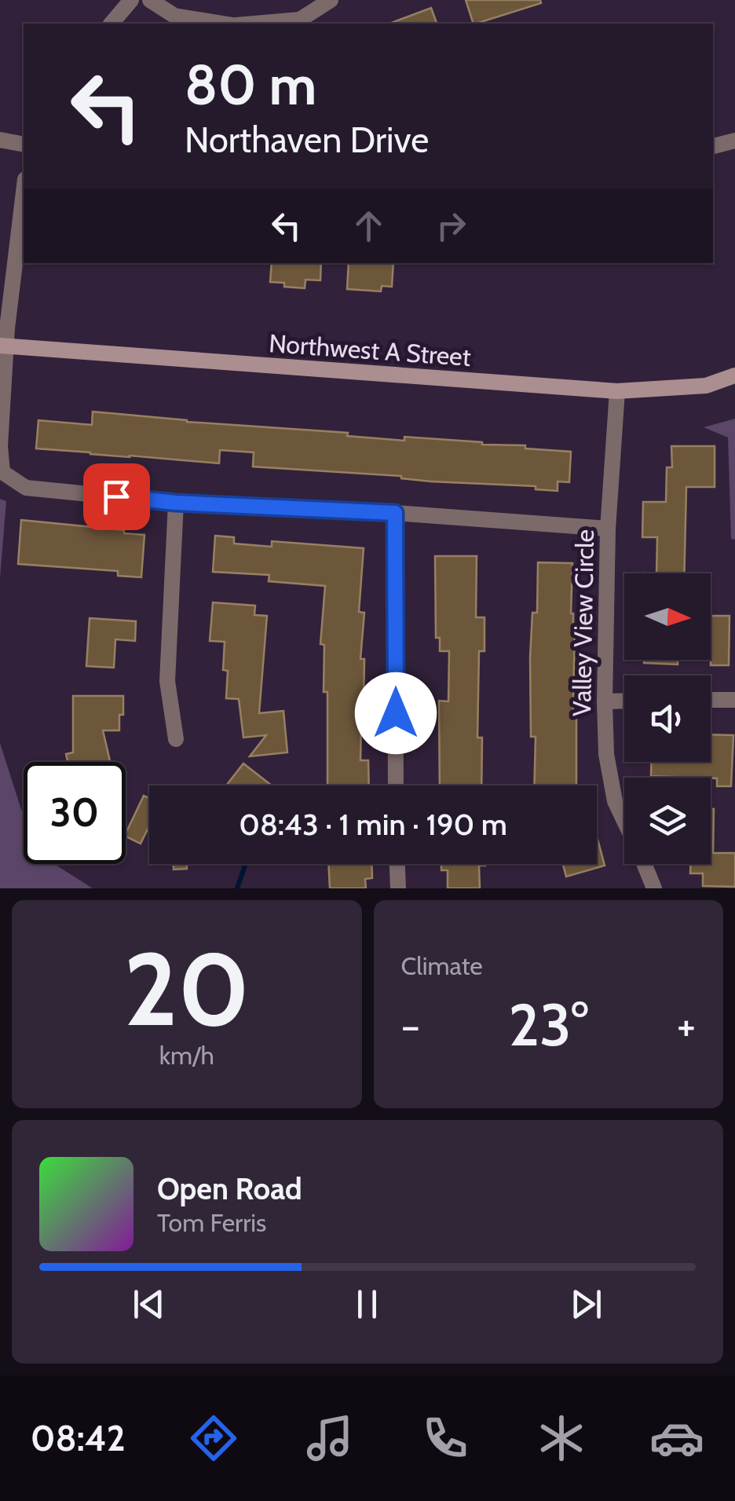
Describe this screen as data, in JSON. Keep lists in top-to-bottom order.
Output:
{
  "streets": {
    "street": ["Northwest A Street", "Valley View Circle"]
  },
  "crossings": [
    ["Northwest A Street", "Valley View Circle"]
  ],
  "north": "right",
  "page": {
    "turn": ["80 m", "Northaven Drive"],
    "limit": "30",
    "trip": "08:43 · 1 min · 190 m",
    "tile": [
      ["20", "km/h"],
      "Climate"
    ],
    "heat": ["−", "23°", "+"],
    "song": ["Open Road", "Tom Ferris"],
    "tabs": "08:42"
  }
}
